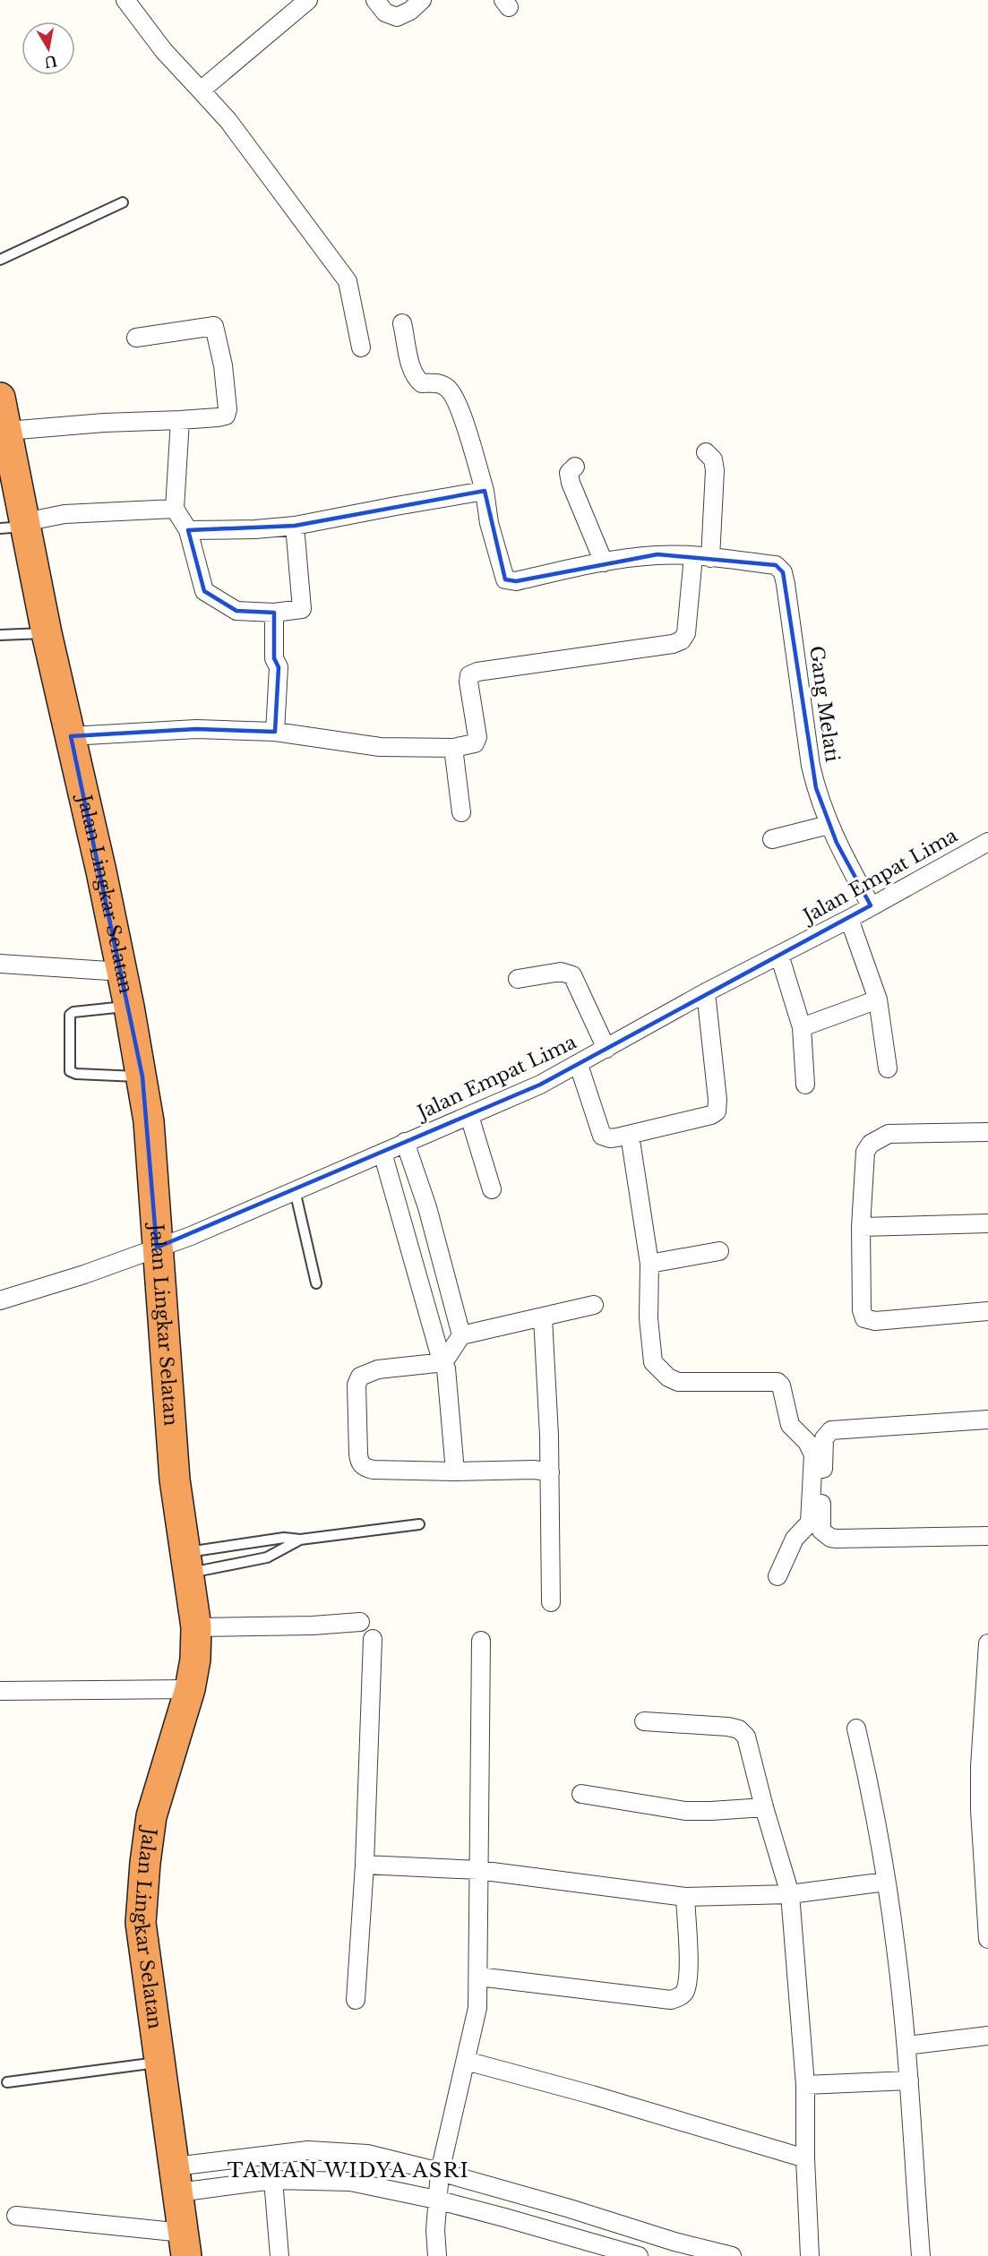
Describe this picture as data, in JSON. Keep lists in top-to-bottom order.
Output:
{
  "streets": {
    "highway": ["Jalan Lingkar Selatan"],
    "street": ["Gang Melati", "Jalan Empat Lima"]
  },
  "crossings": [
    ["Gang Melati", "Jalan Empat Lima"],
    ["Jalan Empat Lima", "Jalan Lingkar Selatan"]
  ],
  "districts": ["TAMAN WIDYA ASRI"],
  "north": "bottom"
}
